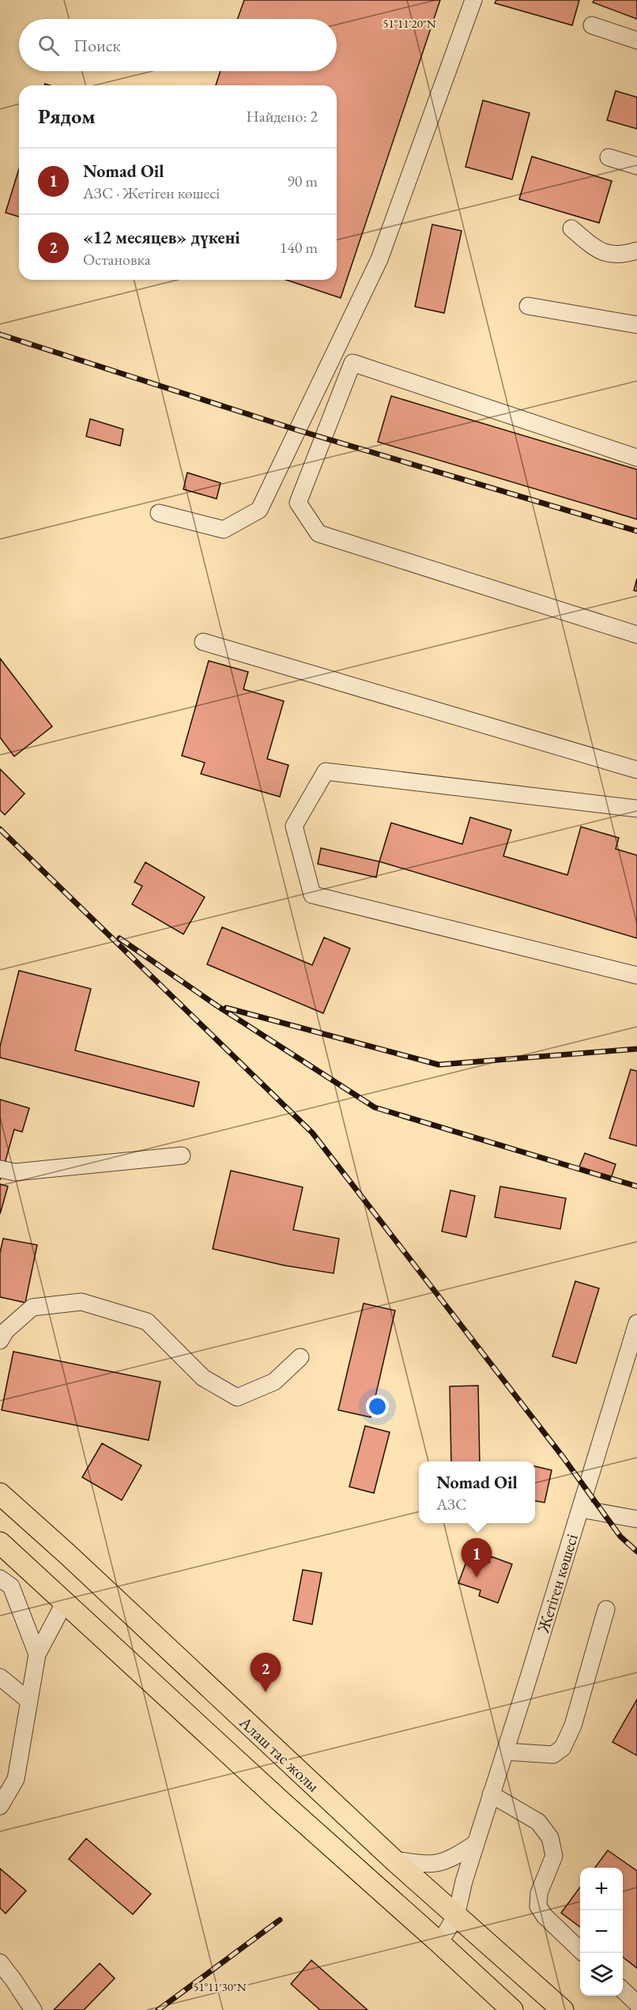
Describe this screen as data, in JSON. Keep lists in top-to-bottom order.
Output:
{
  "streets": {
    "main road": ["Алаш тас жолы"],
    "street": ["Жетіген көшесі"]
  },
  "crossings": [
    ["Жетіген көшесі", "Алаш тас жолы"]
  ],
  "page": {
    "search": "Поиск",
    "heading": ["Рядом", "Найдено: 2"],
    "list": [
      {
        "mark": "1",
        "name": "Nomad Oil",
        "note": "АЗС · Жетіген көшесі",
        "value": "90 m"
      },
      {
        "mark": "2",
        "name": "«12 месяцев» дүкені",
        "note": "Остановка",
        "value": "140 m"
      }
    ],
    "popup": ["Nomad Oil", "АЗС"],
    "pins": ["1", "2"],
    "map_buttons": ["+", "−"]
  },
  "coordinates": ["51°11'20\"N", "51°11'30\"N"]
}
